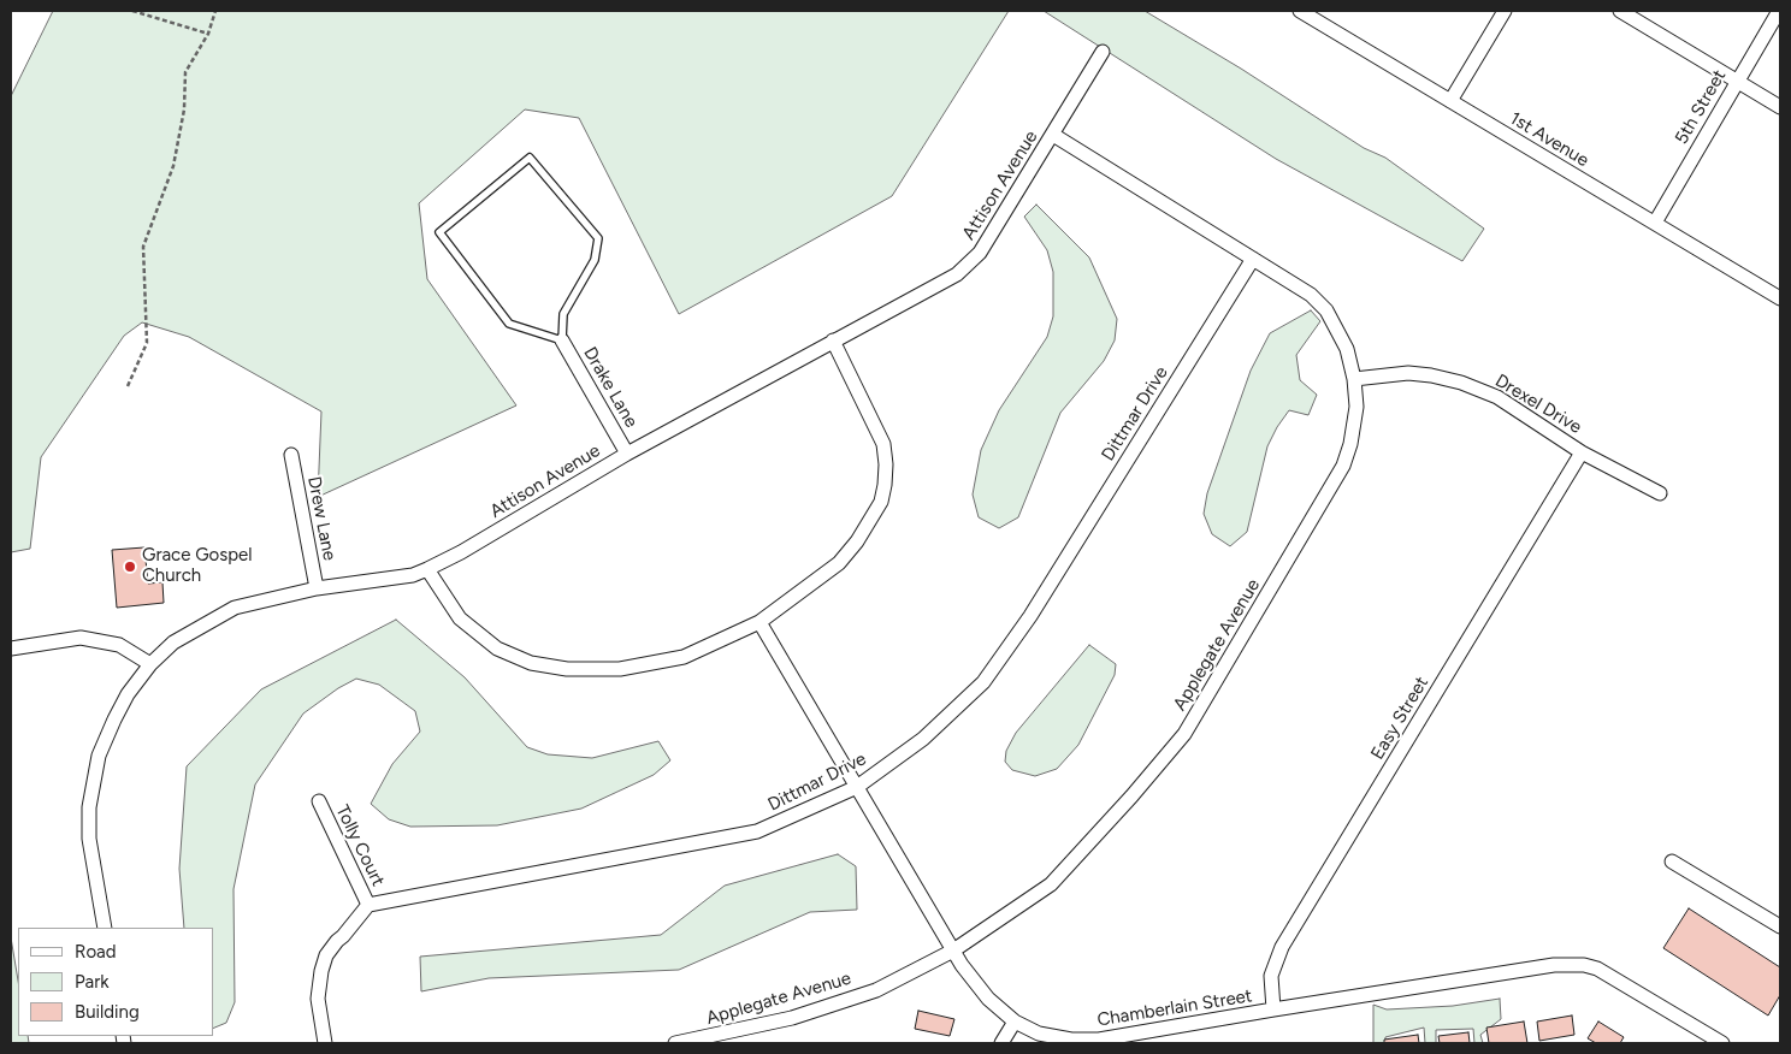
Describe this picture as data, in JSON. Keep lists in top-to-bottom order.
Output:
{
  "streets": {
    "street": [
      "5th Street",
      "1st Avenue",
      "Attison Avenue",
      "Drake Lane",
      "Drexel Drive",
      "Dittmar Drive",
      "Drew Lane",
      "Applegate Avenue",
      "Easy Street",
      "Tolly Court",
      "Chamberlain Street"
    ]
  },
  "crossings": [
    ["5th Street", "1st Avenue"],
    ["Attison Avenue", "Drake Lane"],
    ["Attison Avenue", "Drew Lane"],
    ["Attison Avenue", "Applegate Avenue"],
    ["Drexel Drive", "Applegate Avenue"],
    ["Drexel Drive", "Easy Street"],
    ["Dittmar Drive", "Applegate Avenue"],
    ["Dittmar Drive", "Tolly Court"],
    ["Dittmar Drive", "Chamberlain Street"],
    ["Applegate Avenue", "Chamberlain Street"],
    ["Easy Street", "Chamberlain Street"]
  ],
  "places": ["Grace Gospel Church"],
  "legend": ["Road", "Park", "Building"]
}
